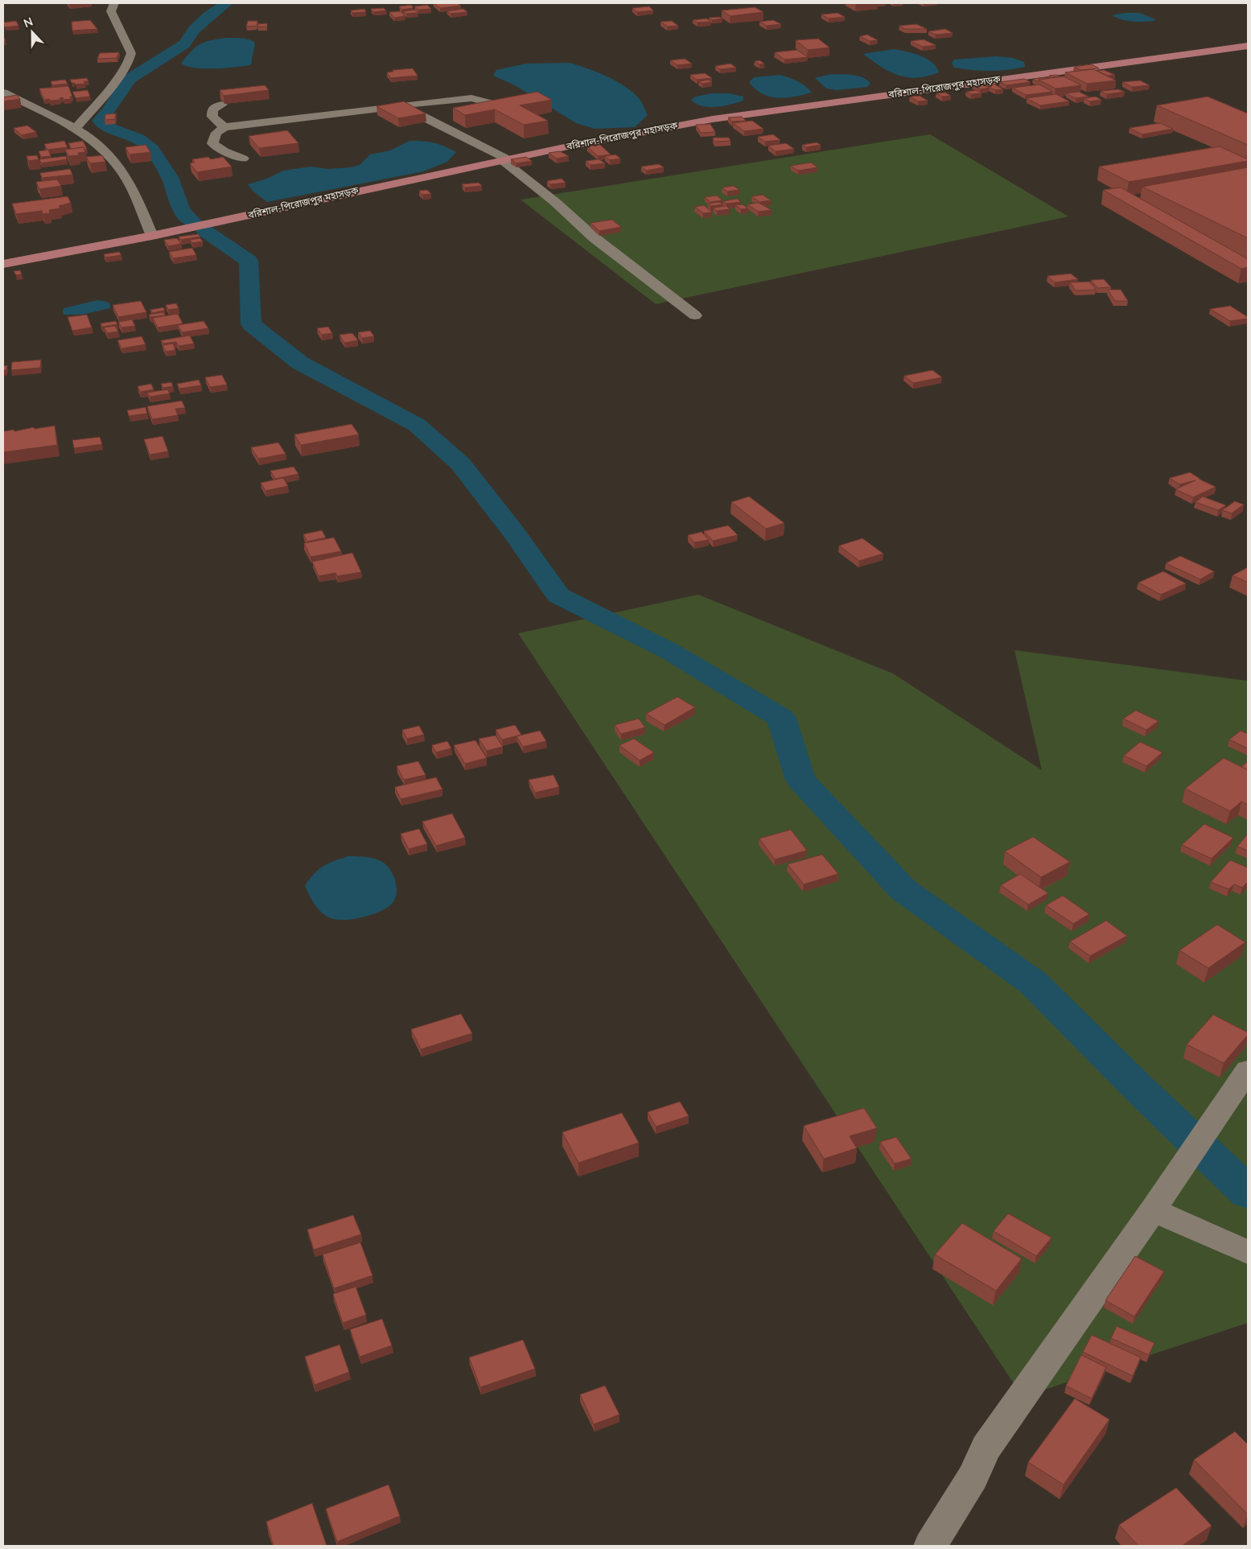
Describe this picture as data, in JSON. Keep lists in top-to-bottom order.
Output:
{
  "streets": {
    "highway": ["বরিশাল-পিরোজপুর মহাসড়ক"]
  },
  "north": "top"
}
